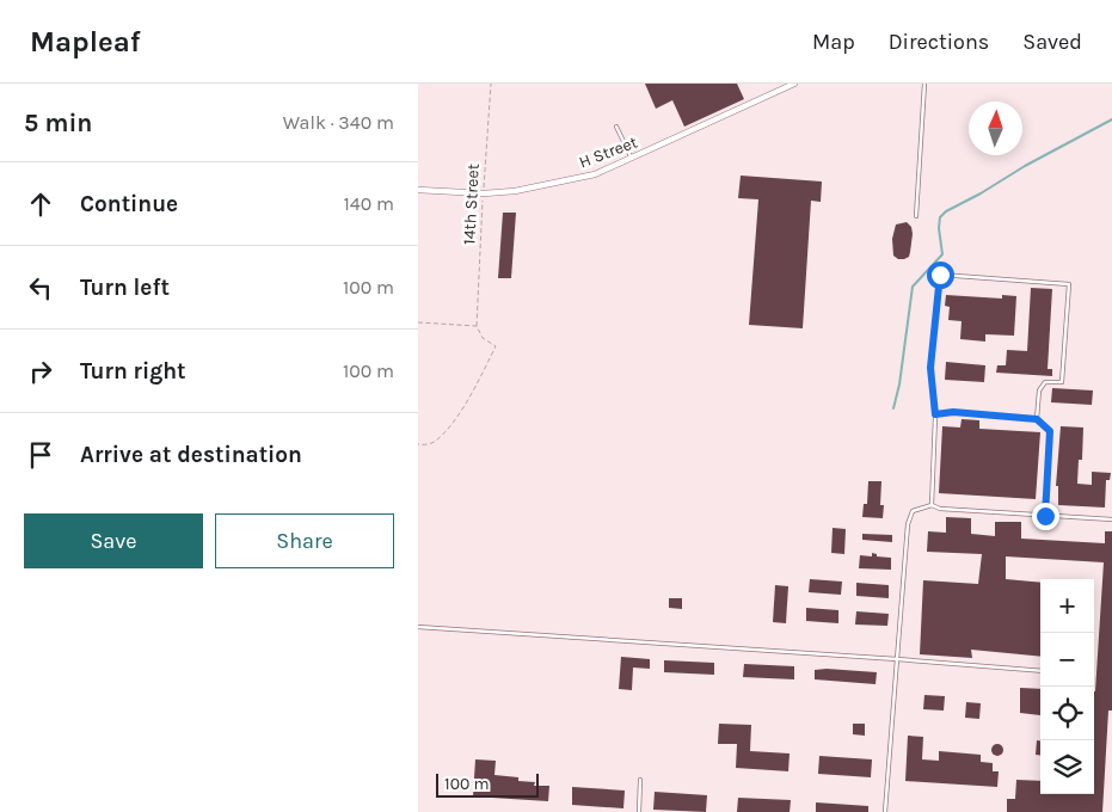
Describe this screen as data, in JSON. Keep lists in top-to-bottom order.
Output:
{
  "streets": {
    "street": ["H Street"],
    "path": ["14th Street"]
  },
  "crossings": [
    ["H Street", "14th Street"]
  ],
  "scale_bar": "100 m",
  "north": "top",
  "page": {
    "header": "Mapleaf",
    "nav": ["Map", "Directions", "Saved"],
    "heading": ["5 min", "Walk · 340 m"],
    "list": [
      ["Continue", "140 m"],
      ["Turn left", "100 m"],
      ["Turn right", "100 m"],
      "Arrive at destination"
    ],
    "buttons": ["Save", "Share"],
    "map_buttons": ["+", "−"],
    "scale": "100 m"
  }
}
